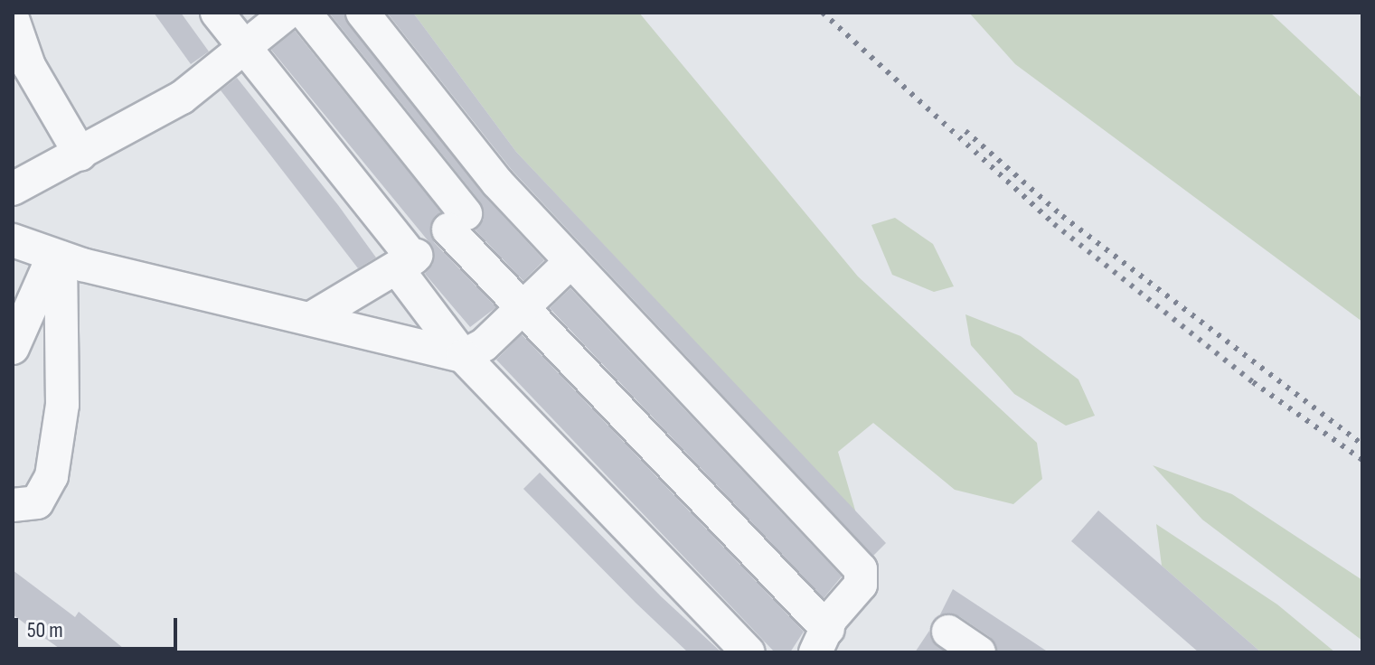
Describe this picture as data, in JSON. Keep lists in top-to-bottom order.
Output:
{
  "scale_bar": "50 m"
}
